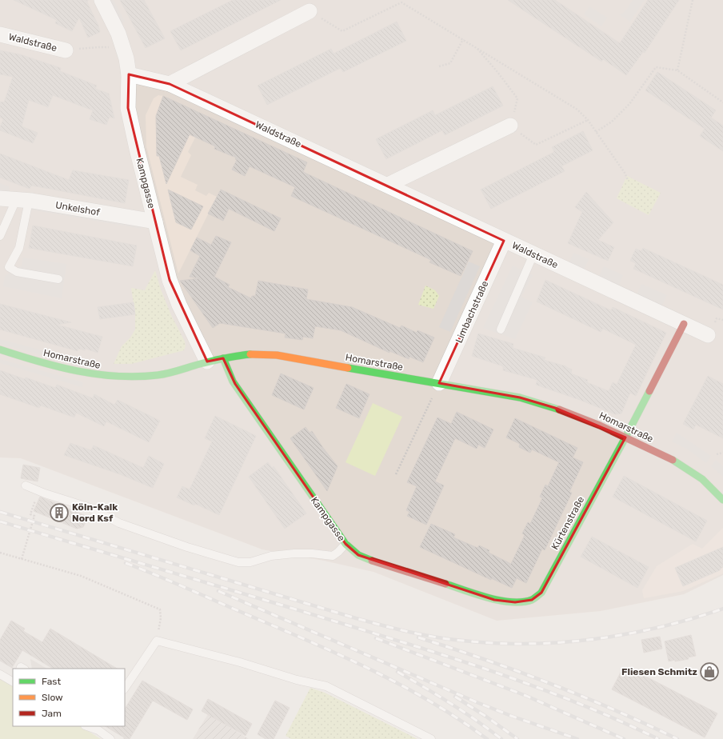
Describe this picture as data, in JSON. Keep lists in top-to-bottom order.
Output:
{
  "streets": {
    "street": [
      "Waldstraße",
      "Kampgasse",
      "Unkelshof",
      "Limbachstraße",
      "Homarstraße",
      "Kürtenstraße"
    ]
  },
  "crossings": [
    ["Waldstraße", "Kampgasse"],
    ["Waldstraße", "Limbachstraße"],
    ["Kampgasse", "Unkelshof"],
    ["Kampgasse", "Homarstraße"],
    ["Kampgasse", "Kürtenstraße"],
    ["Limbachstraße", "Homarstraße"],
    ["Homarstraße", "Kürtenstraße"]
  ],
  "places": {
    "building": ["Köln-Kalk Nord Ksf"],
    "shop": ["Fliesen Schmitz"]
  },
  "legend": ["Fast", "Slow", "Jam"]
}
